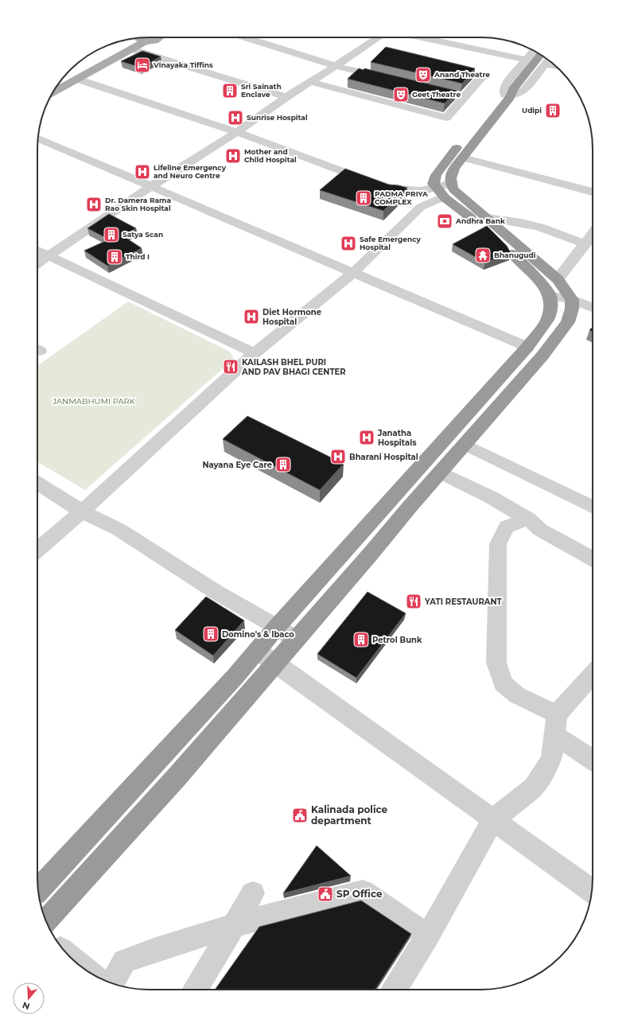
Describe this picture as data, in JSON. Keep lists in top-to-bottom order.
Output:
{
  "parks": ["JANMABHUMI PARK"],
  "places": {
    "hotel": ["Vinayaka Tiffins"],
    "theatre": ["Anand Theatre", "Geet Theatre"],
    "building": [
      "Sri Sainath Enclave",
      "Udipi",
      "PADMA PRIYA COMPLEX",
      "Satya Scan",
      "Third I",
      "Nayana Eye Care",
      "Domino's & Ibaco",
      "Petrol Bunk"
    ],
    "hospital": [
      "Sunrise Hospital",
      "Mother and Child Hospital",
      "Lifeline Emergency and Neuro Centre",
      "Dr. Damera Rama Rao Skin Hospital",
      "Safe Emergency Hospital",
      "Diet Hormone Hospital",
      "Janatha Hospitals",
      "Bharani Hospital"
    ],
    "bank": ["Andhra Bank"],
    "temple": ["Bhanugudi"],
    "restaurant": ["KAILASH BHEL PURI AND PAV BHAGI CENTER", "YATI RESTAURANT"],
    "public building": ["Kalinada police department", "SP Office"]
  },
  "north": "bottom"
}
